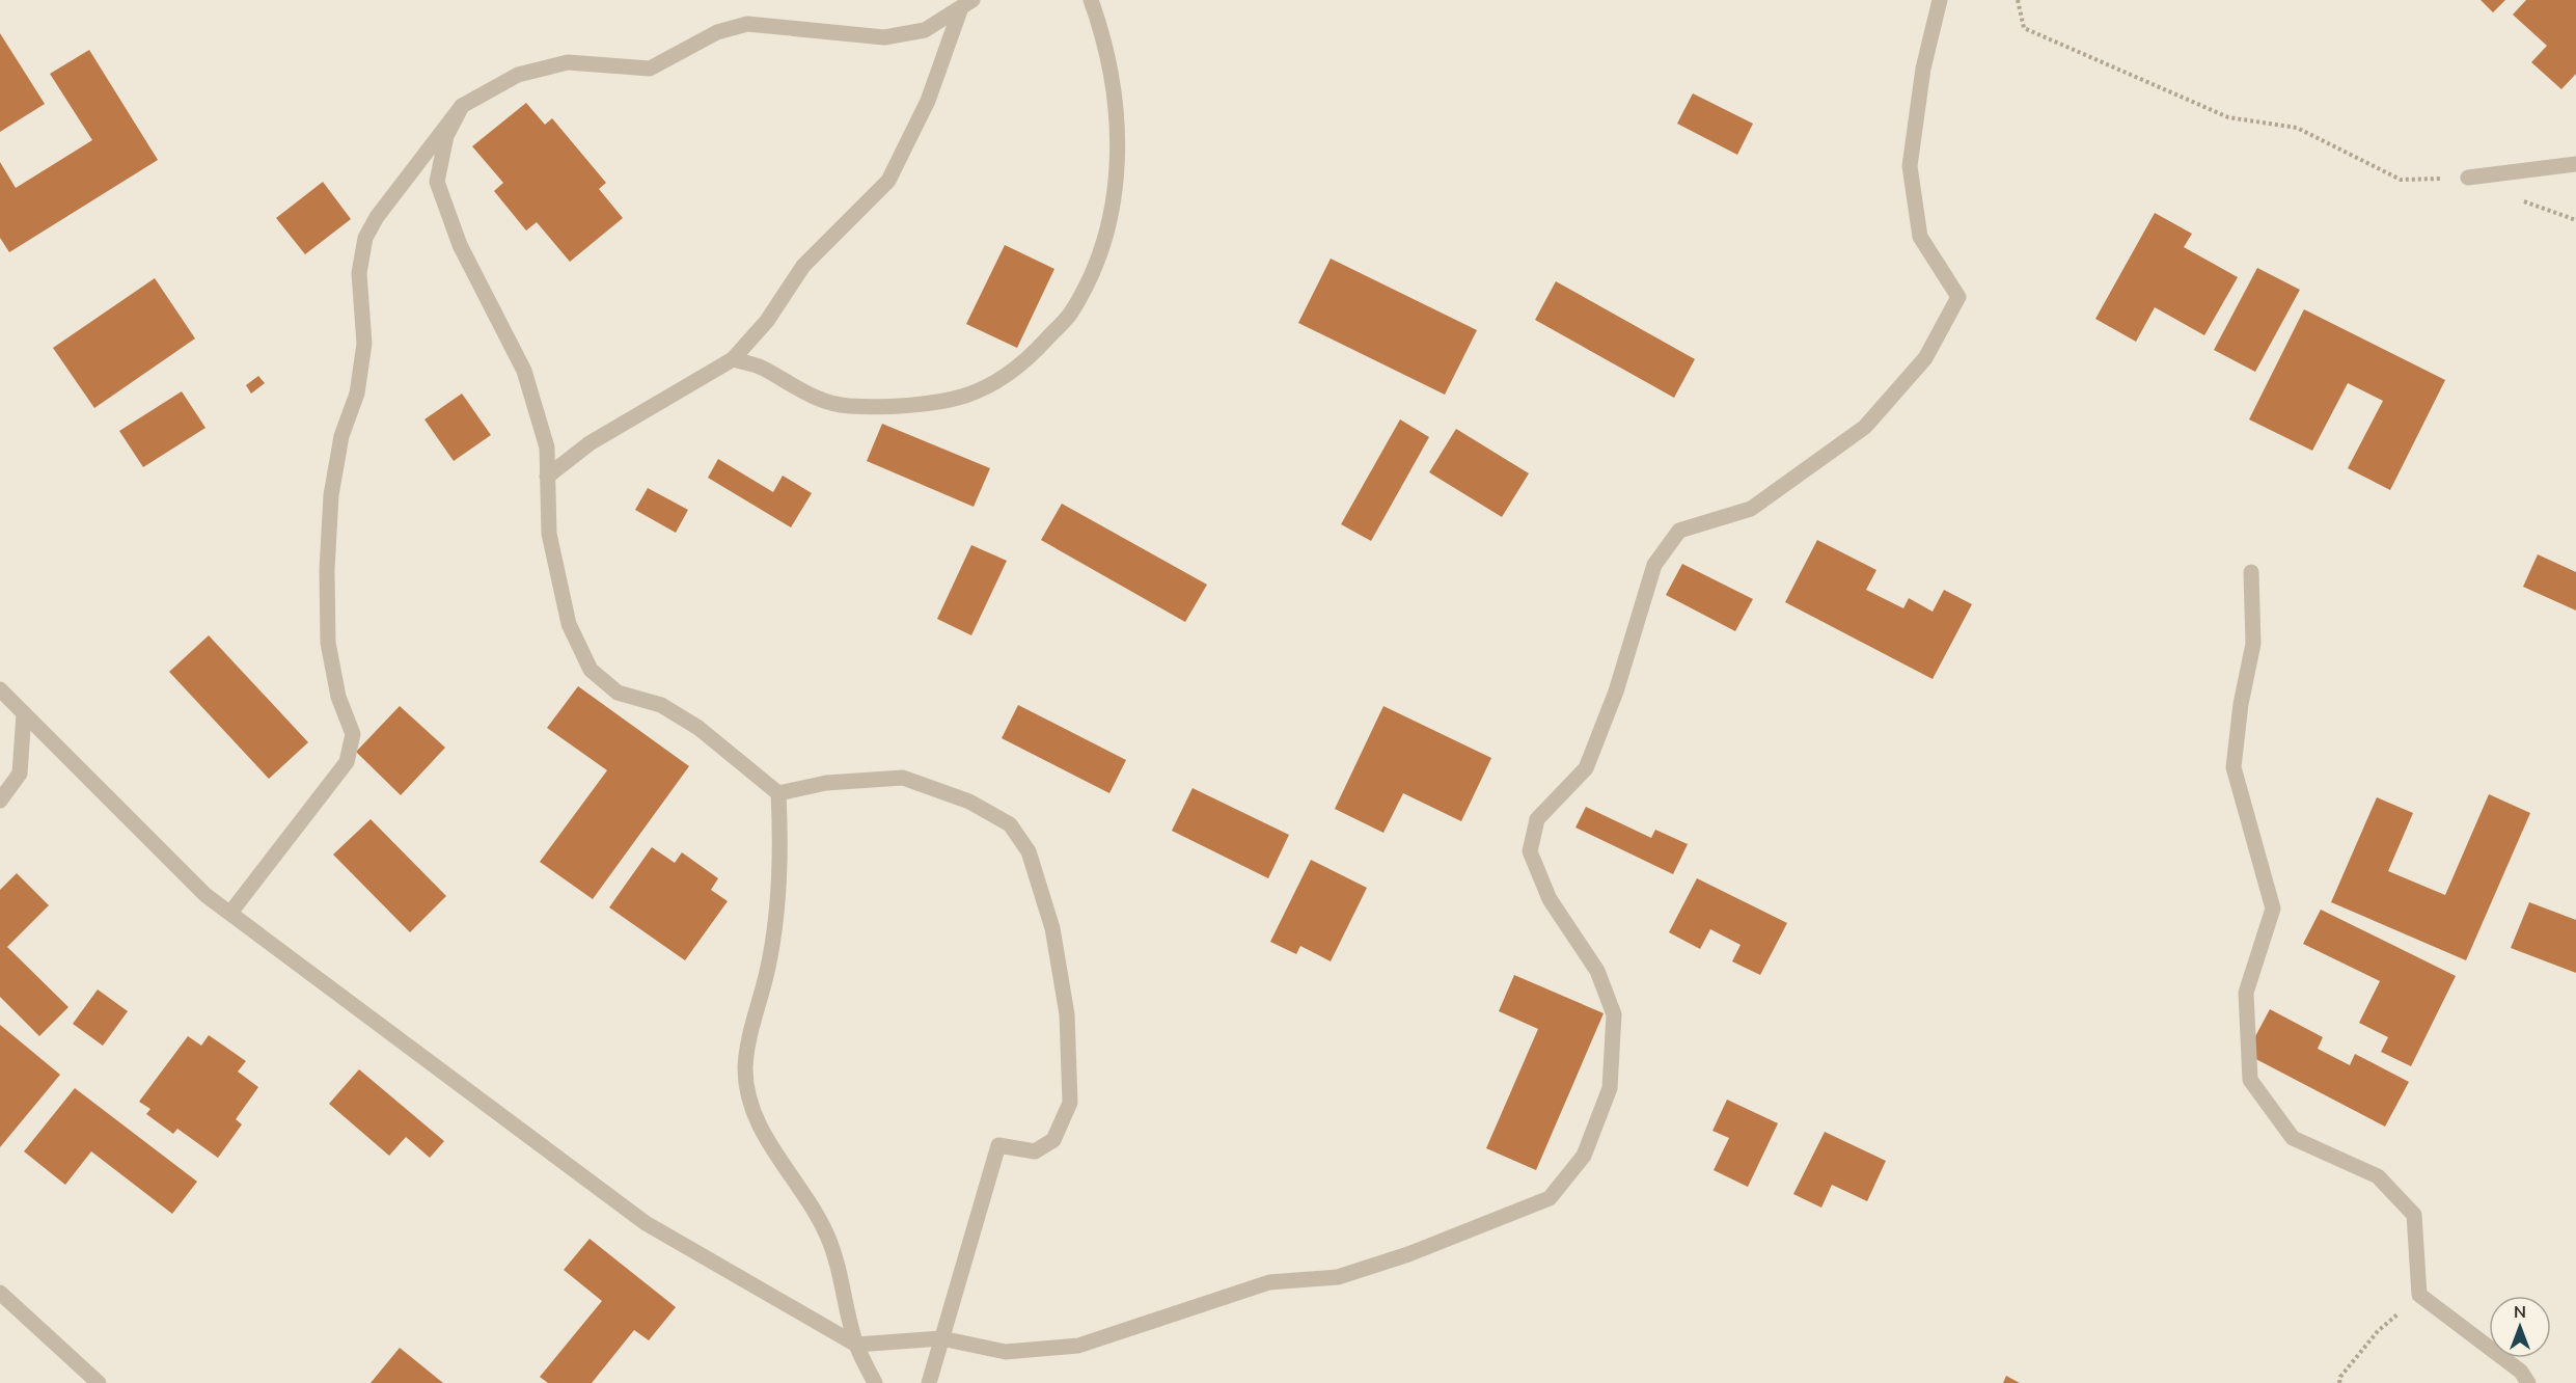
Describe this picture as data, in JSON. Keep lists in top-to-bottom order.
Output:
{
  "north": "top"
}
